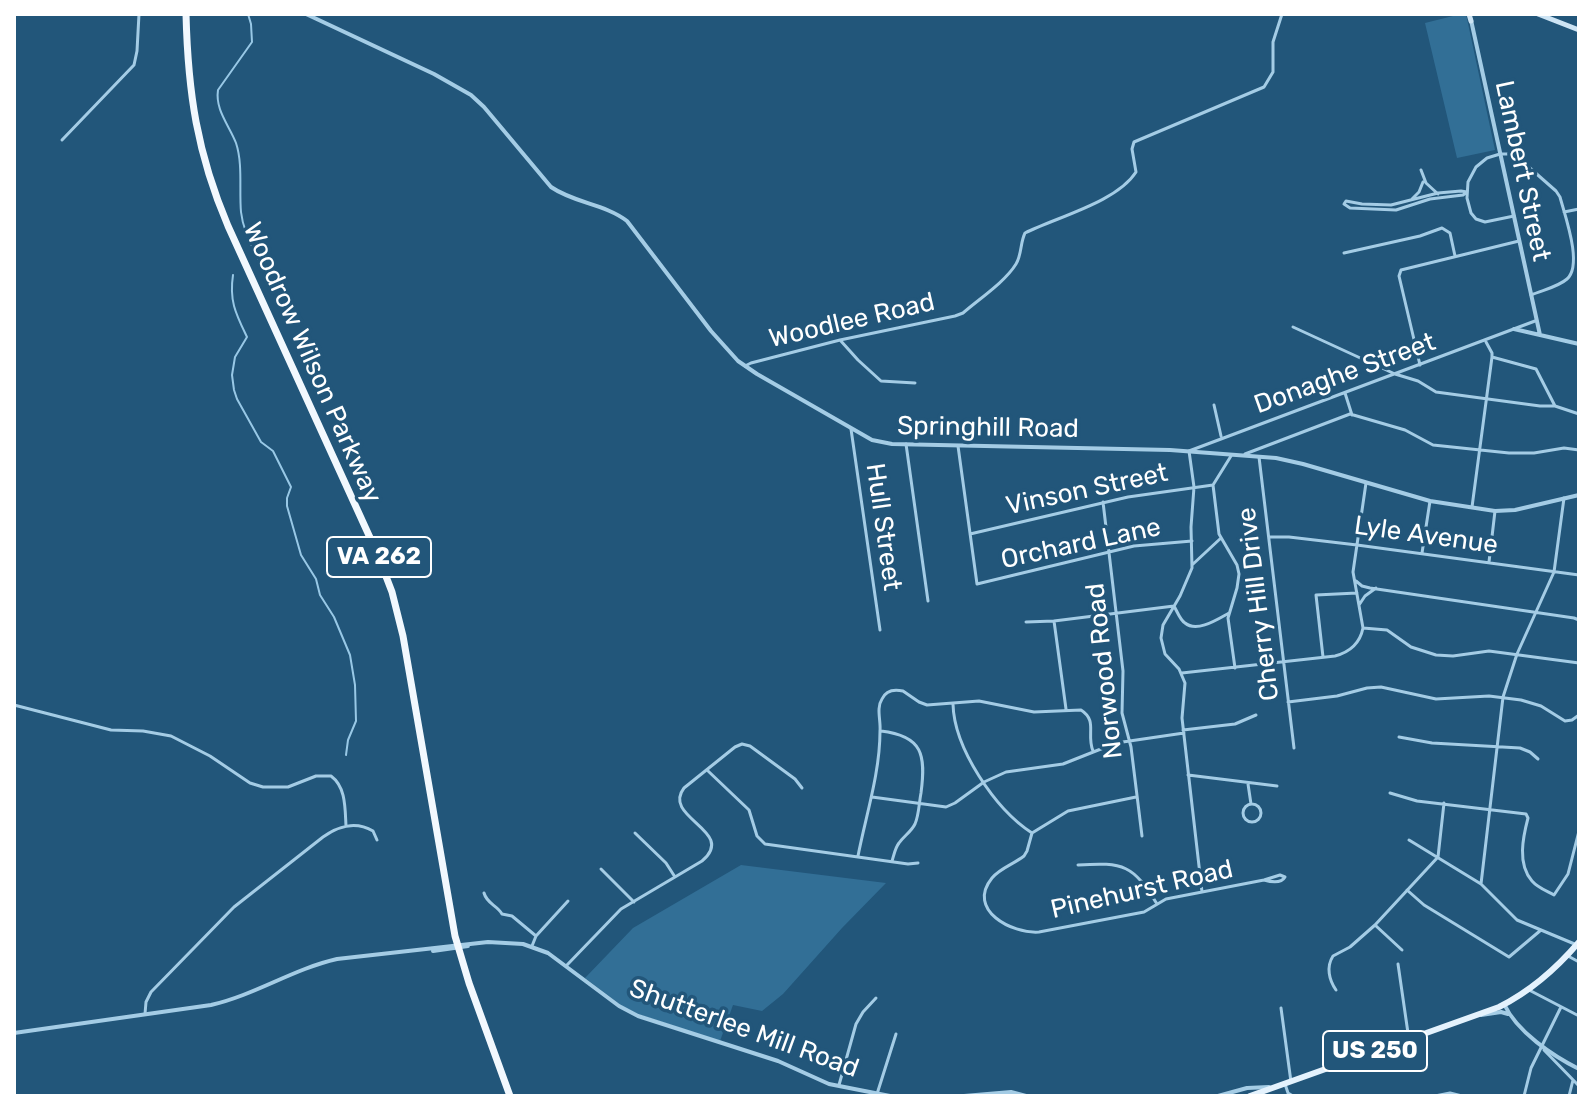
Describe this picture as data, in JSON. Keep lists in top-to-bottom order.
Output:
{
  "streets": {
    "highway": ["Woodrow Wilson Parkway", "VA 262"],
    "main road": ["US 250"],
    "street": [
      "Lambert Street",
      "Woodlee Road",
      "Donaghe Street",
      "Springhill Road",
      "Vinson Street",
      "Hull Street",
      "Lyle Avenue",
      "Orchard Lane",
      "Cherry Hill Drive",
      "Norwood Road",
      "Pinehurst Road",
      "Shutterlee Mill Road"
    ]
  },
  "crossings": [
    ["Lambert Street", "Donaghe Street"],
    ["Woodlee Road", "Springhill Road"],
    ["Woodrow Wilson Parkway", "Shutterlee Mill Road"],
    ["Donaghe Street", "Springhill Road"],
    ["Springhill Road", "Hull Street"],
    ["Springhill Road", "Cherry Hill Drive"],
    ["Vinson Street", "Orchard Lane"],
    ["Vinson Street", "Norwood Road"],
    ["Lyle Avenue", "Cherry Hill Drive"],
    ["Orchard Lane", "Norwood Road"]
  ]
}
